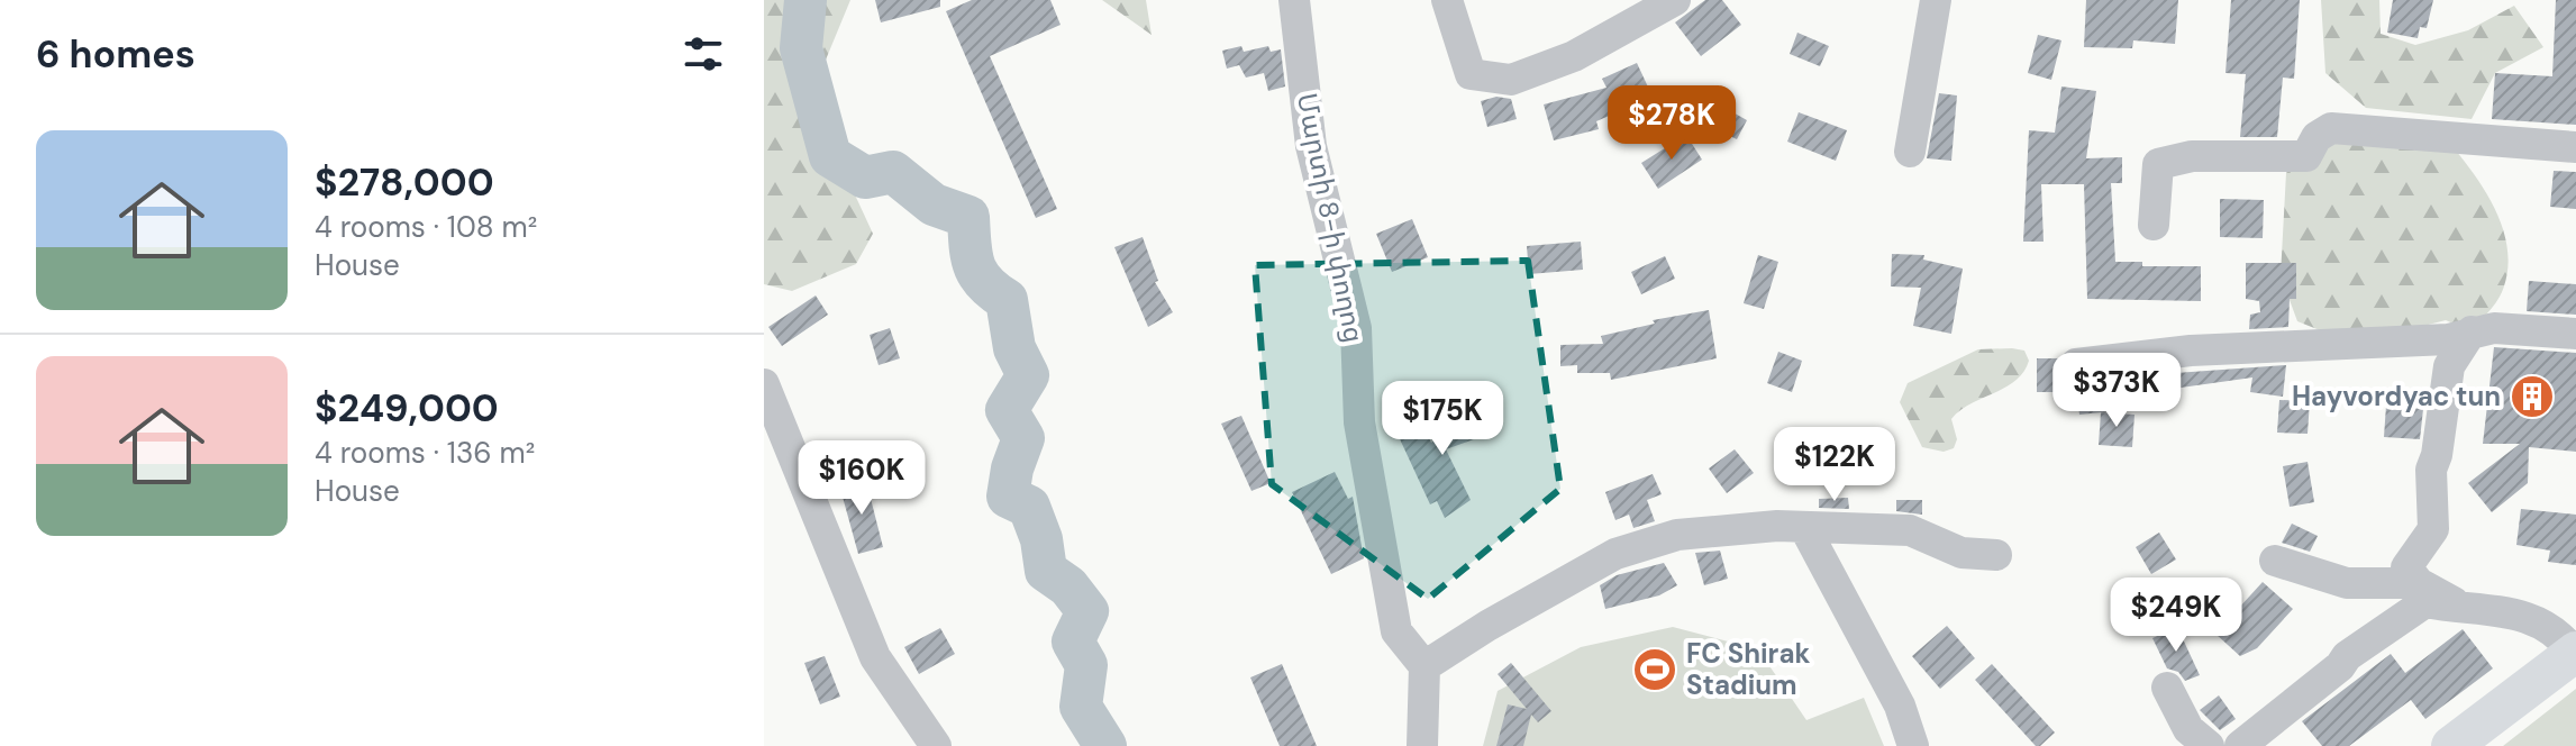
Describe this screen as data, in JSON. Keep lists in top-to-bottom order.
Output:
{
  "streets": {
    "street": ["Մարտի 8-ի փողոց"]
  },
  "places": {
    "building": ["Hayvordyac tun"],
    "sports": ["FC Shirak Stadium"]
  },
  "page": {
    "heading": "6 homes",
    "price": [
      "$278K",
      "$373K",
      "$175K",
      "$122K",
      "$160K",
      "$249K"
    ],
    "list": [
      {
        "name": "$278,000",
        "note": "4 rooms · 108 m² · House"
      },
      {
        "name": "$249,000",
        "note": "4 rooms · 136 m² · House"
      }
    ]
  }
}
